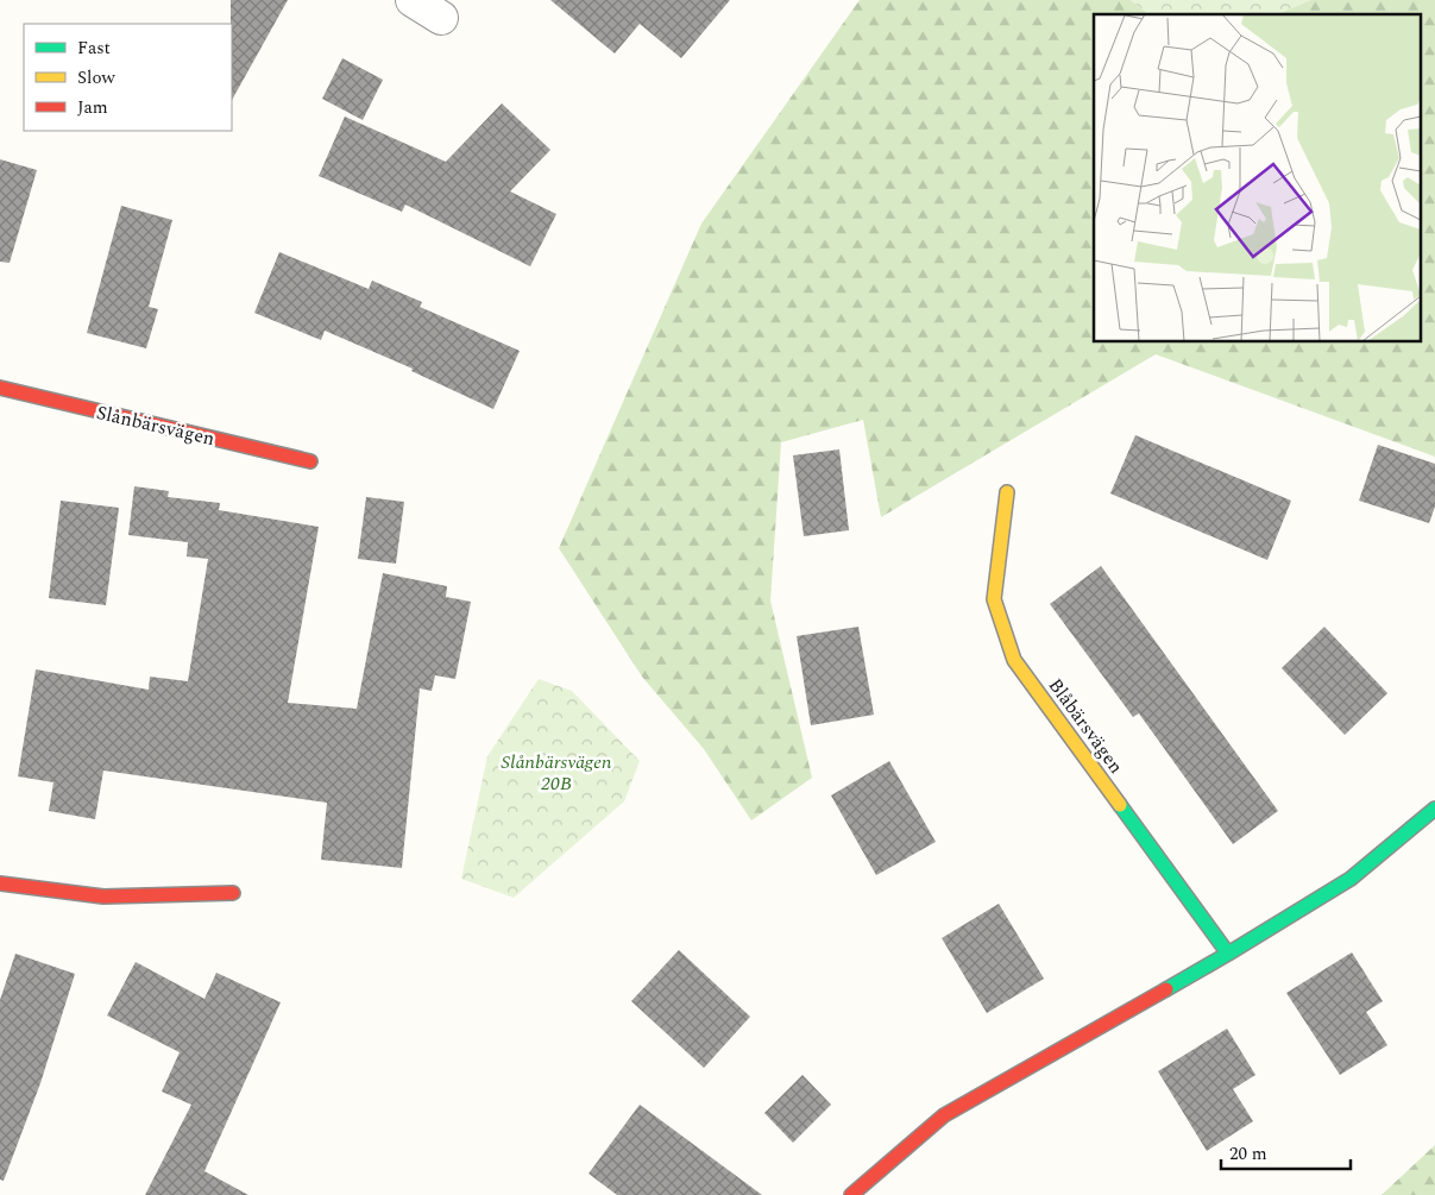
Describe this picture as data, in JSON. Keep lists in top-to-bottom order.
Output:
{
  "streets": {
    "street": ["Slånbärsvägen", "Blåbärsvägen"]
  },
  "parks": ["Slånbärsvägen 20B"],
  "legend": ["Fast", "Slow", "Jam"],
  "scale_bar": "20 m"
}
